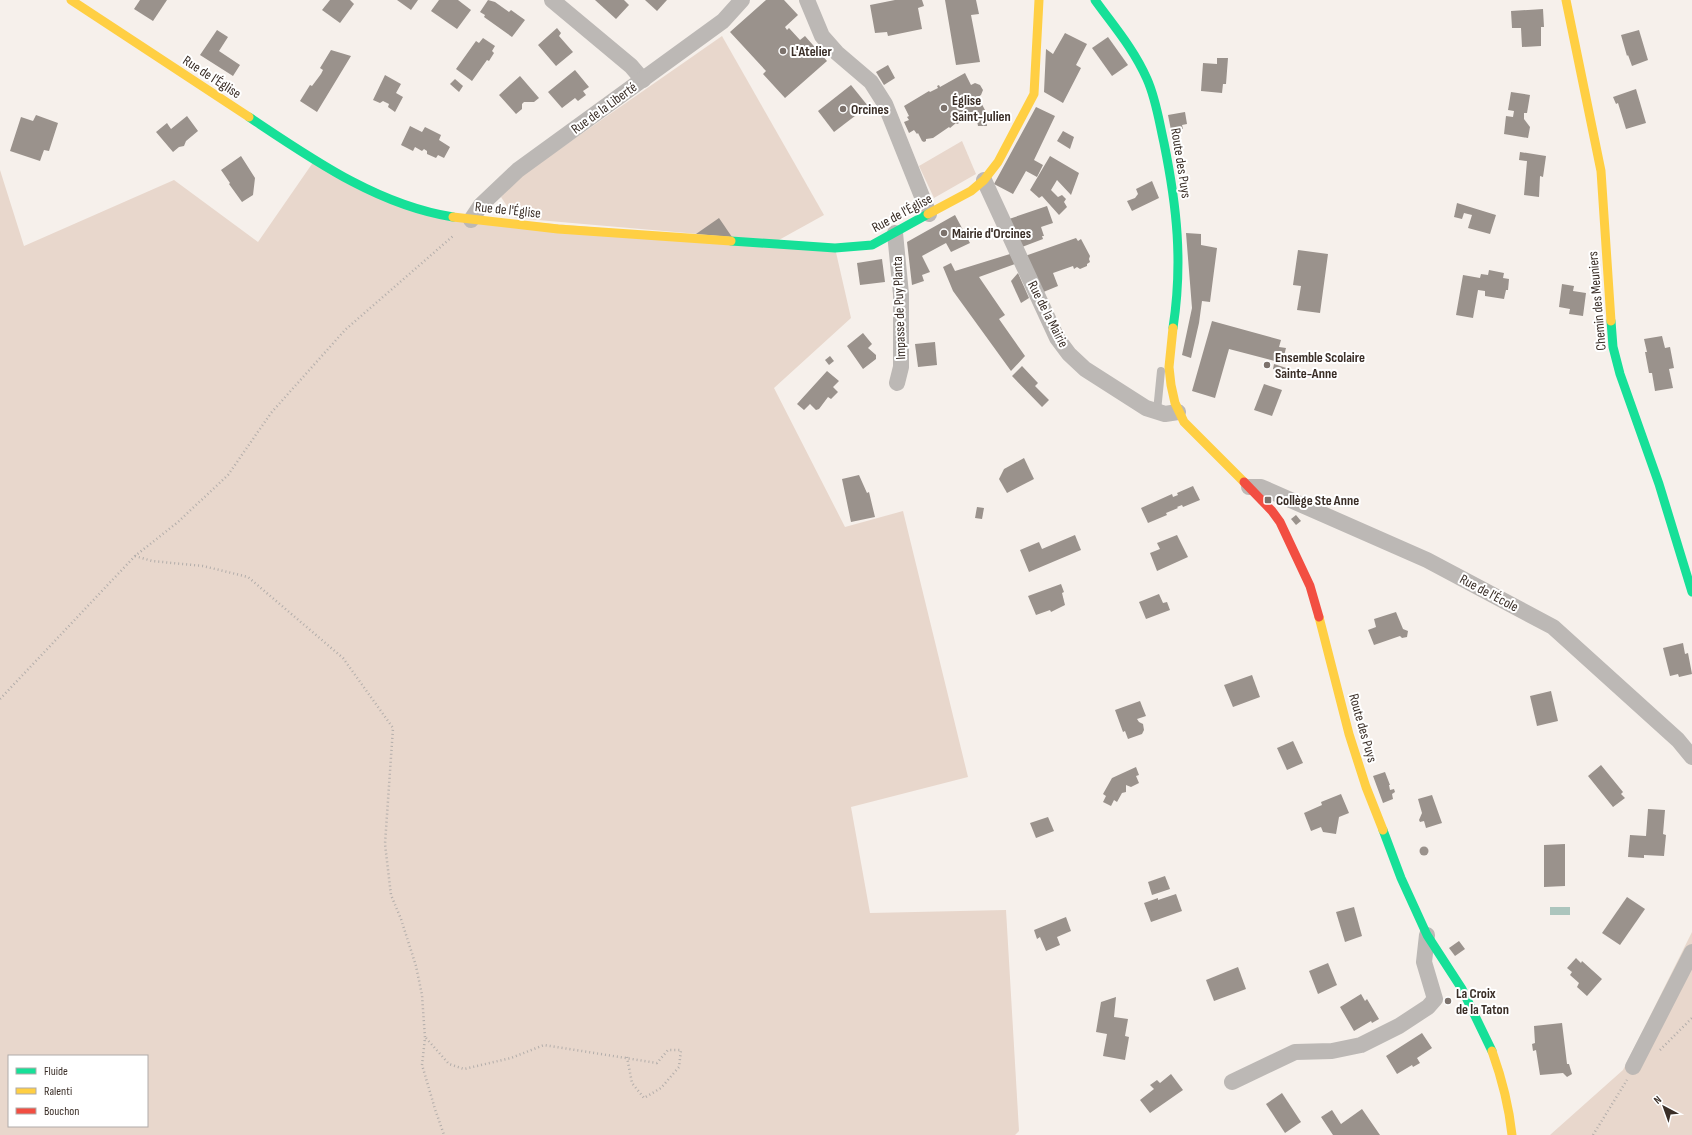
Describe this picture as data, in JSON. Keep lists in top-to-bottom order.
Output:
{
  "streets": {
    "street": [
      "Rue de l'Église",
      "Rue de la Liberté",
      "Route des Puys",
      "Chemin des Meuniers",
      "Impasse de Puy Planta",
      "Rue de la Mairie",
      "Rue de l'École"
    ]
  },
  "crossings": [
    ["Rue de l'Église", "Rue de la Liberté"],
    ["Rue de l'Église", "Impasse de Puy Planta"],
    ["Rue de l'Église", "Rue de la Mairie"],
    ["Route des Puys", "Rue de la Mairie"],
    ["Route des Puys", "Rue de l'École"]
  ],
  "places": {
    "other": [
      "L'Atelier",
      "Église Saint-Julien",
      "Orcines",
      "Mairie d'Orcines",
      "Ensemble Scolaire Sainte-Anne",
      "La Croix de la Taton"
    ],
    "transit": ["Collège Ste Anne"]
  },
  "legend": ["Fluide", "Ralenti", "Bouchon"],
  "north": "top left"
}
